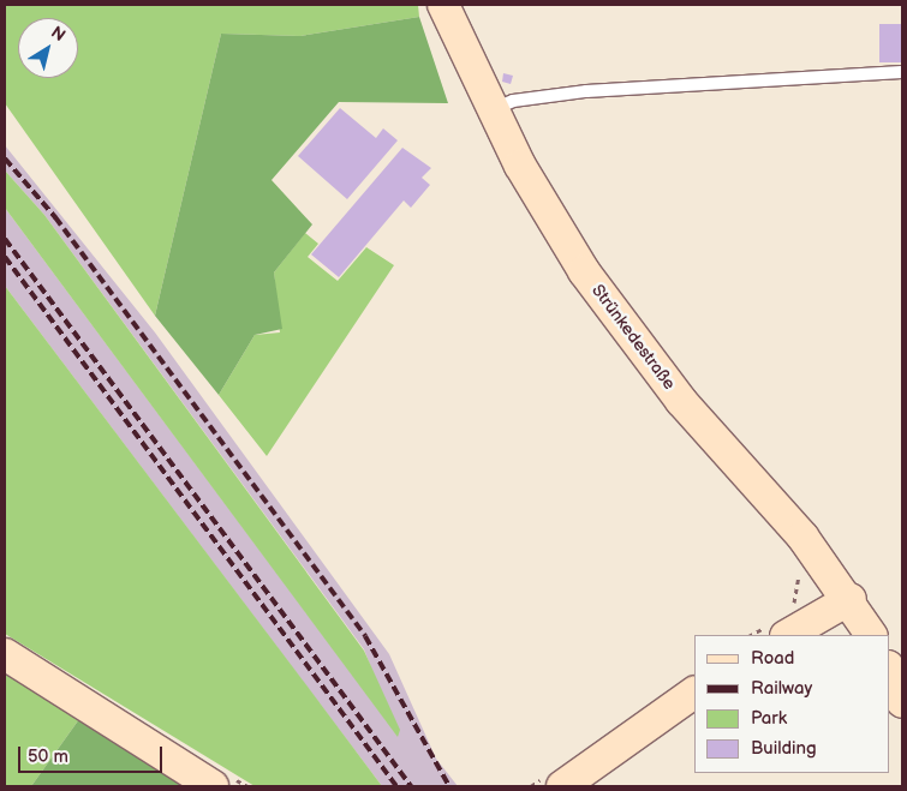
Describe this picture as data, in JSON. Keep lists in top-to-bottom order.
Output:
{
  "streets": {
    "main road": ["Strünkedestraße"]
  },
  "legend": [
    "Road",
    "Railway",
    "Park",
    "Building"
  ],
  "scale_bar": "50 m",
  "north": "top right"
}
